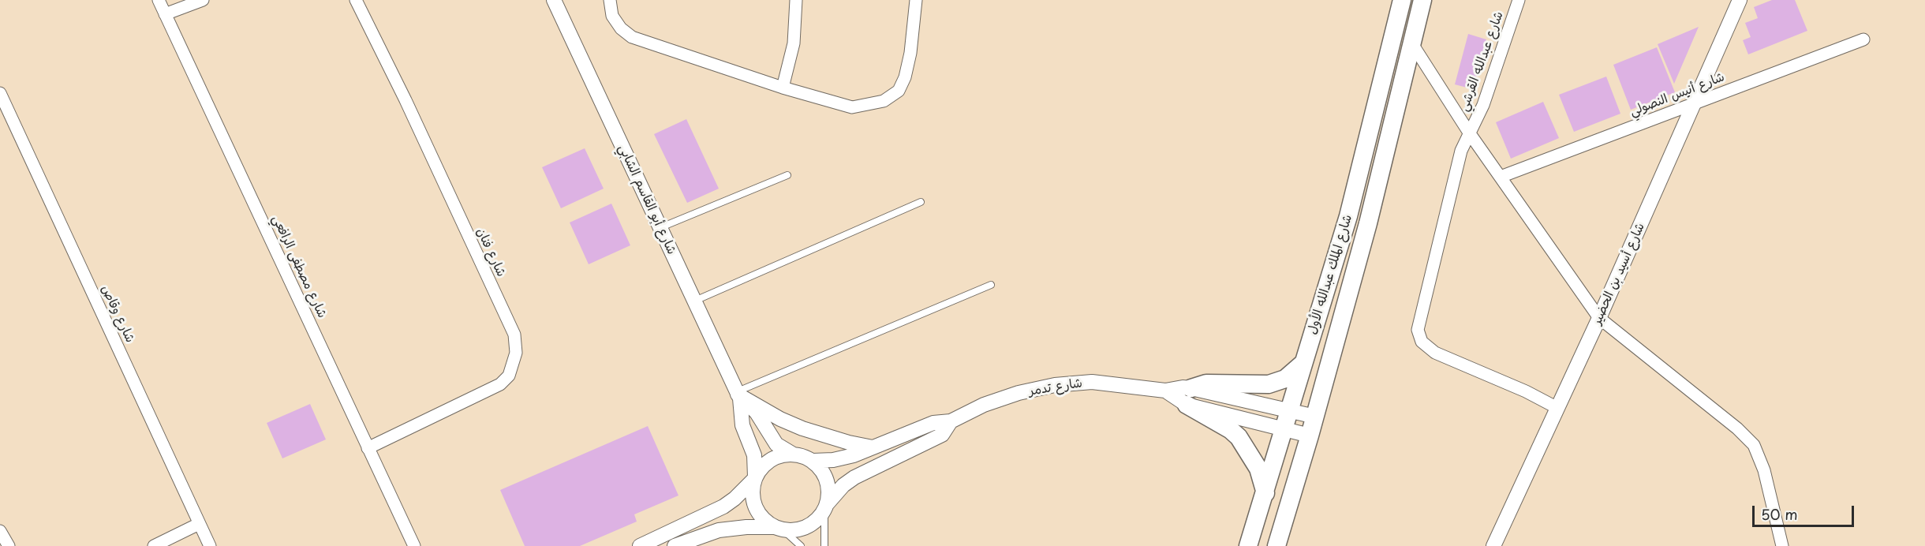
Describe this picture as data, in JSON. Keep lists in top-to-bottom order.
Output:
{
  "streets": {
    "main road": ["شارع الملك عبدالله الأول"],
    "street": [
      "شارع عبدالله القرشي",
      "شارع أنيس النصولي",
      "شارع أبو القاسم الشابي",
      "شارع فنان",
      "شارع مصطفى الرافعي",
      "شارع أسيد بن الحضير",
      "شارع وقاص",
      "شارع تدمر"
    ]
  },
  "crossings": [
    ["شارع عبدالله القرشي", "شارع أسيد بن الحضير"],
    ["شارع أنيس النصولي", "شارع أسيد بن الحضير"],
    ["شارع أبو القاسم الشابي", "شارع تدمر"],
    ["شارع فنان", "شارع مصطفى الرافعي"],
    ["شارع الملك عبدالله الأول", "شارع تدمر"]
  ],
  "scale_bar": "50 m"
}
